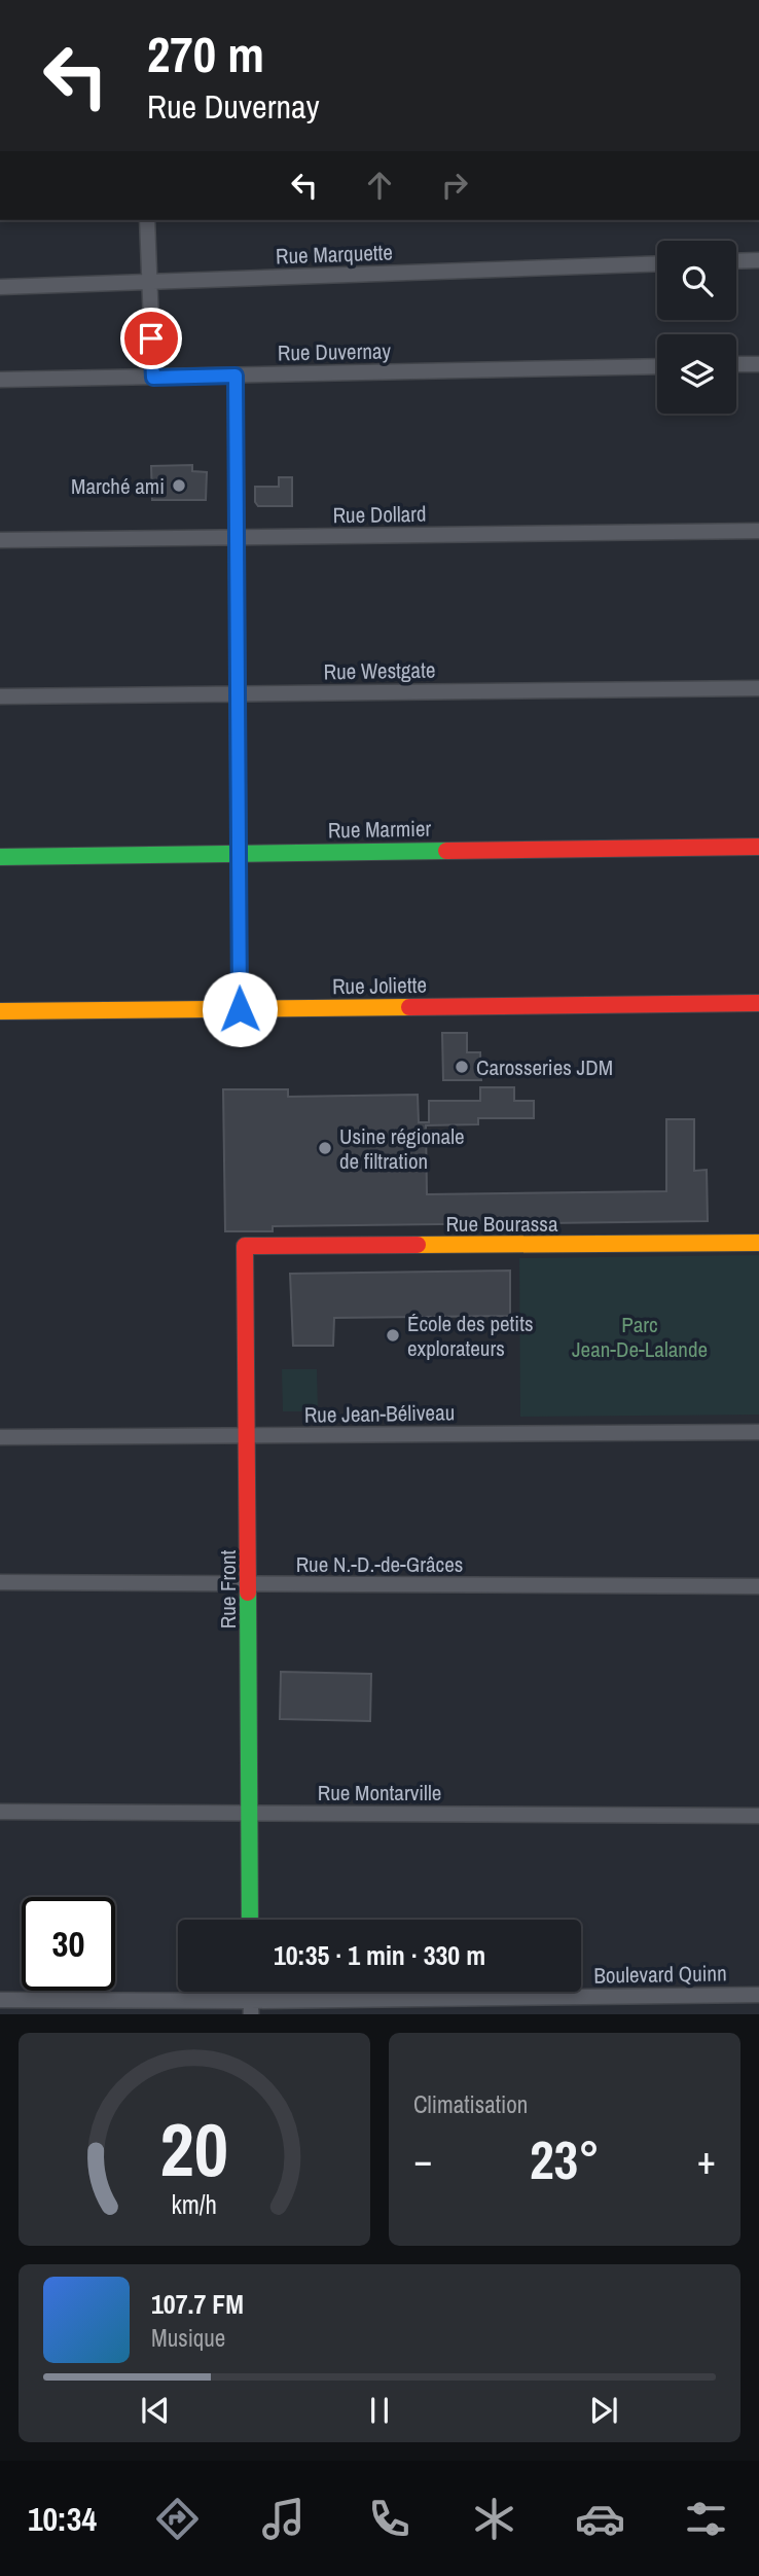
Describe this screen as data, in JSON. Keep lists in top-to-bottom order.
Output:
{
  "streets": {
    "street": [
      "Rue Marquette",
      "Rue Duvernay",
      "Rue Dollard",
      "Rue Westgate",
      "Rue Marmier",
      "Rue Joliette",
      "Rue Bourassa",
      "Rue Jean-Béliveau",
      "Rue N.-D.-de-Grâces",
      "Rue Front",
      "Rue Montarville",
      "Boulevard Quinn"
    ]
  },
  "crossings": [
    ["Rue Bourassa", "Rue Front"],
    ["Rue Jean-Béliveau", "Rue Front"],
    ["Rue N.-D.-de-Grâces", "Rue Front"],
    ["Rue Front", "Rue Montarville"]
  ],
  "parks": ["Parc Jean-De-Lalande"],
  "places": [
    "Marché ami",
    "Carosseries JDM",
    "Usine régionale de filtration",
    "École des petits explorateurs"
  ],
  "page": {
    "turn": ["270 m", "Rue Duvernay"],
    "limit": "30",
    "trip": "10:35 · 1 min · 330 m",
    "tile": "Climatisation",
    "heat": ["−", "23°", "+"],
    "song": ["107.7 FM", "Musique"],
    "tabs": "10:34",
    "gauge": ["20", "km/h"]
  }
}
